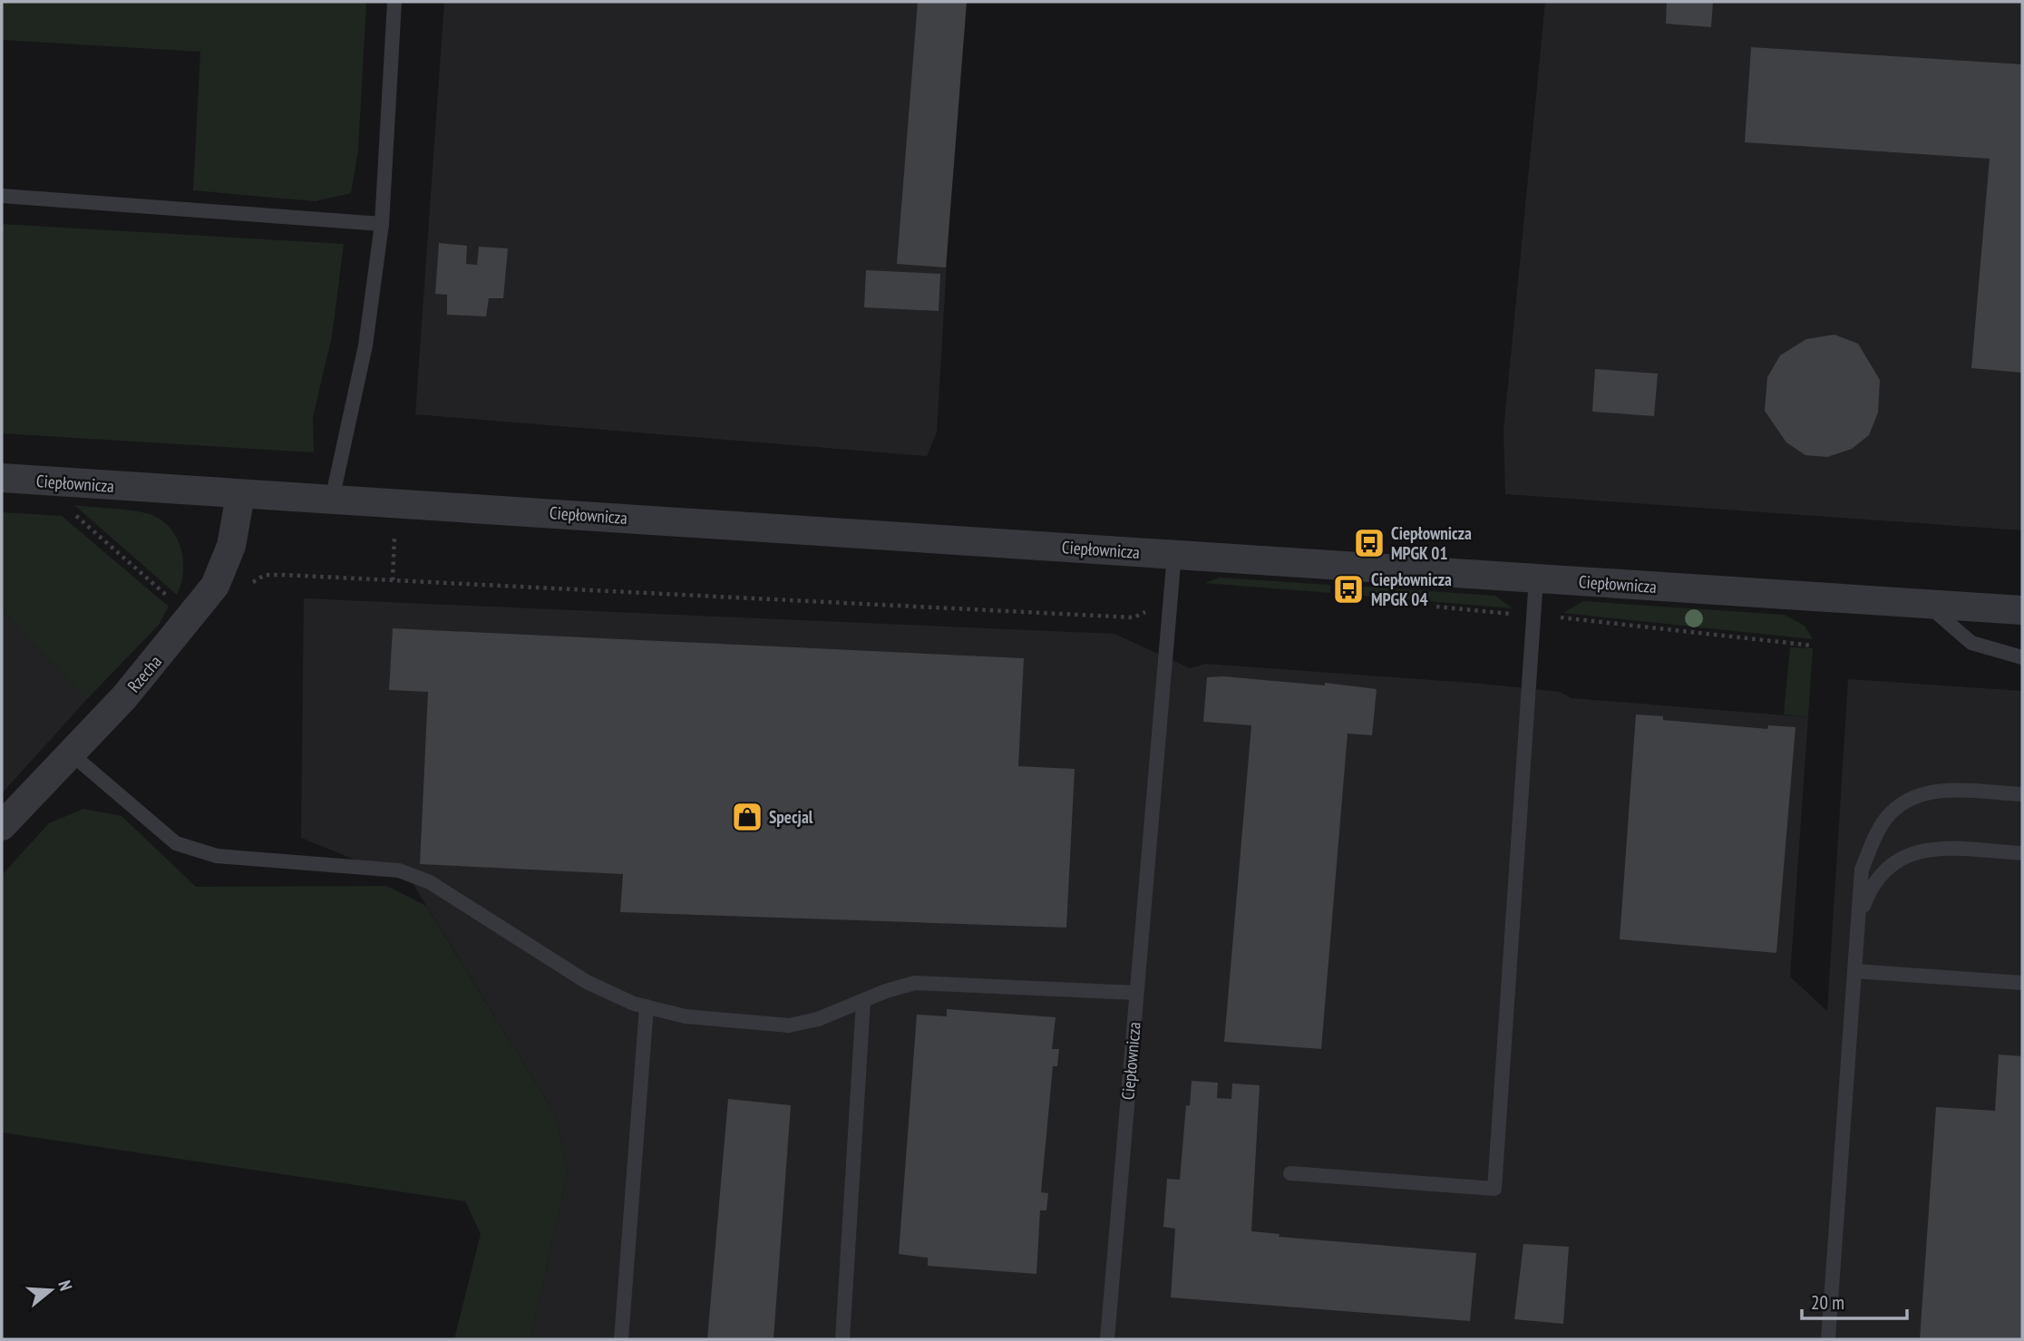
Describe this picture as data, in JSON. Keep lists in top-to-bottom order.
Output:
{
  "streets": {
    "street": ["Ciepłownicza", "Rzecha"]
  },
  "crossings": [
    ["Ciepłownicza", "Rzecha"]
  ],
  "places": {
    "bus stop": ["Ciepłownicza MPGK 01", "Ciepłownicza MPGK 04"],
    "shop": ["Specjal"]
  },
  "scale_bar": "20 m",
  "north": "right"
}
